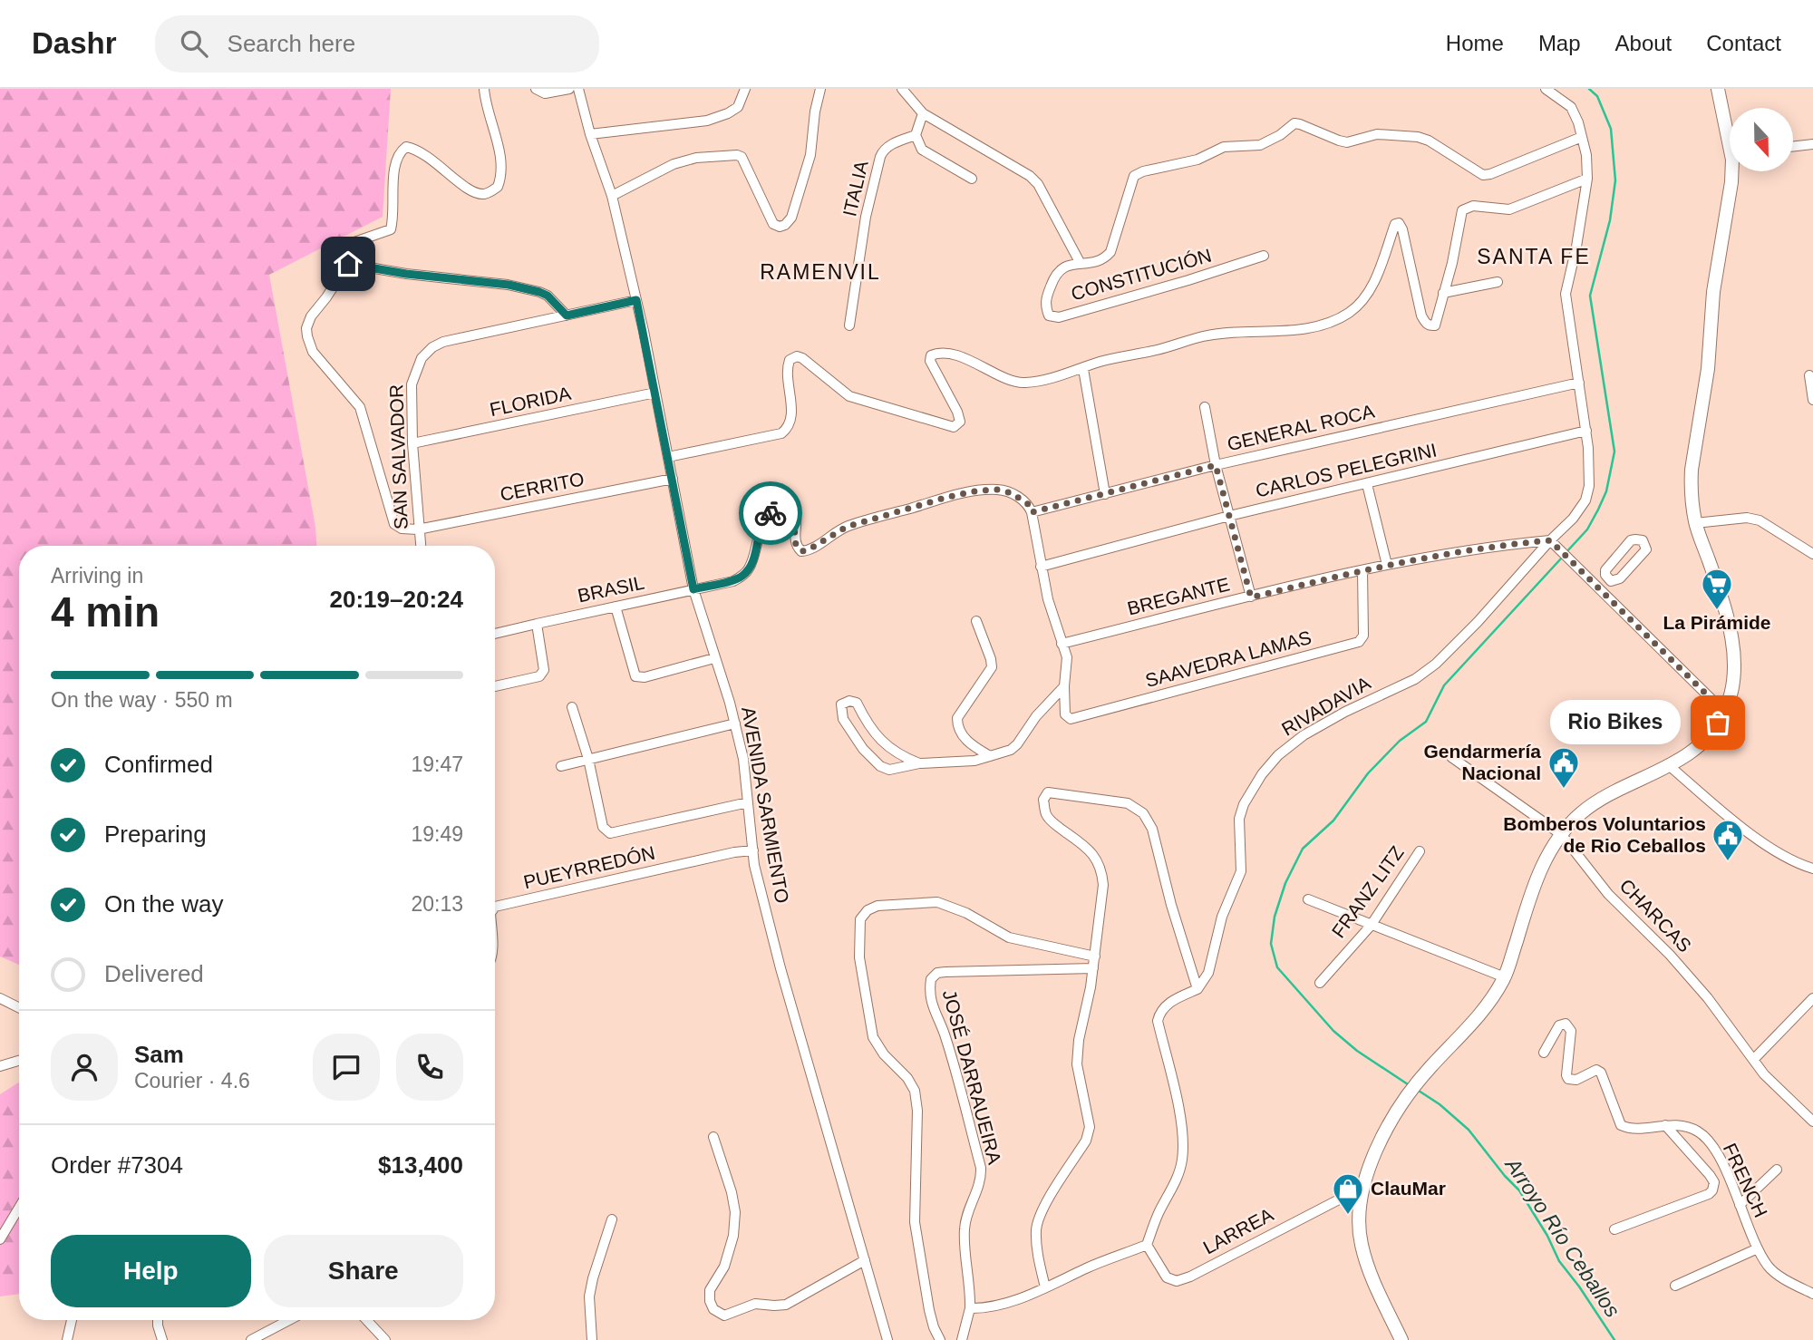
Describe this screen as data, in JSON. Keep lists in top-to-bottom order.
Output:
{
  "streets": {
    "street": [
      "ITALIA",
      "CONSTITUCIÓN",
      "FLORIDA",
      "GENERAL ROCA",
      "SAN SALVADOR",
      "CARLOS PELEGRINI",
      "CERRITO",
      "BRASIL",
      "BREGANTE",
      "SAAVEDRA LAMAS",
      "RIVADAVIA",
      "AVENIDA SARMIENTO",
      "PUEYRREDÓN",
      "FRANZ LITZ",
      "CHARCAS",
      "JOSÉ DARRAUEIRA",
      "FRENCH",
      "LARREA"
    ]
  },
  "crossings": [
    ["CONSTITUCIÓN", "RIVADAVIA"],
    ["FLORIDA", "SAN SALVADOR"],
    ["FLORIDA", "AVENIDA SARMIENTO"],
    ["GENERAL ROCA", "BRASIL"],
    ["GENERAL ROCA", "RIVADAVIA"],
    ["SAN SALVADOR", "CERRITO"],
    ["SAN SALVADOR", "AVENIDA SARMIENTO"],
    ["CARLOS PELEGRINI", "RIVADAVIA"],
    ["CERRITO", "AVENIDA SARMIENTO"],
    ["BRASIL", "AVENIDA SARMIENTO"],
    ["BREGANTE", "SAAVEDRA LAMAS"],
    ["BREGANTE", "RIVADAVIA"],
    ["AVENIDA SARMIENTO", "PUEYRREDÓN"]
  ],
  "districts": ["SANTA FE", "RAMENVIL"],
  "water": ["Arroyo Río Ceballos"],
  "places": {
    "supermarket": ["La Pirámide"],
    "other": ["Rio Bikes"],
    "public building": ["Gendarmería Nacional", "Bomberos Voluntarios de Rio Ceballos"],
    "shop": ["ClauMar"]
  },
  "north": "bottom",
  "page": {
    "header": "Dashr",
    "search": "Search here",
    "nav": [
      "Home",
      "Map",
      "About",
      "Contact"
    ],
    "heading": ["4 min", "Arriving in", "20:19–20:24"],
    "panel": [
      "Sam",
      "Courier · 4.6",
      "Order #7304",
      "$13,400"
    ],
    "bar": "On the way · 550 m",
    "bubble": "Rio Bikes",
    "list": [
      ["Confirmed", "19:47"],
      ["Preparing", "19:49"],
      ["On the way", "20:13"],
      "Delivered"
    ],
    "buttons": ["Help", "Share"]
  }
}
